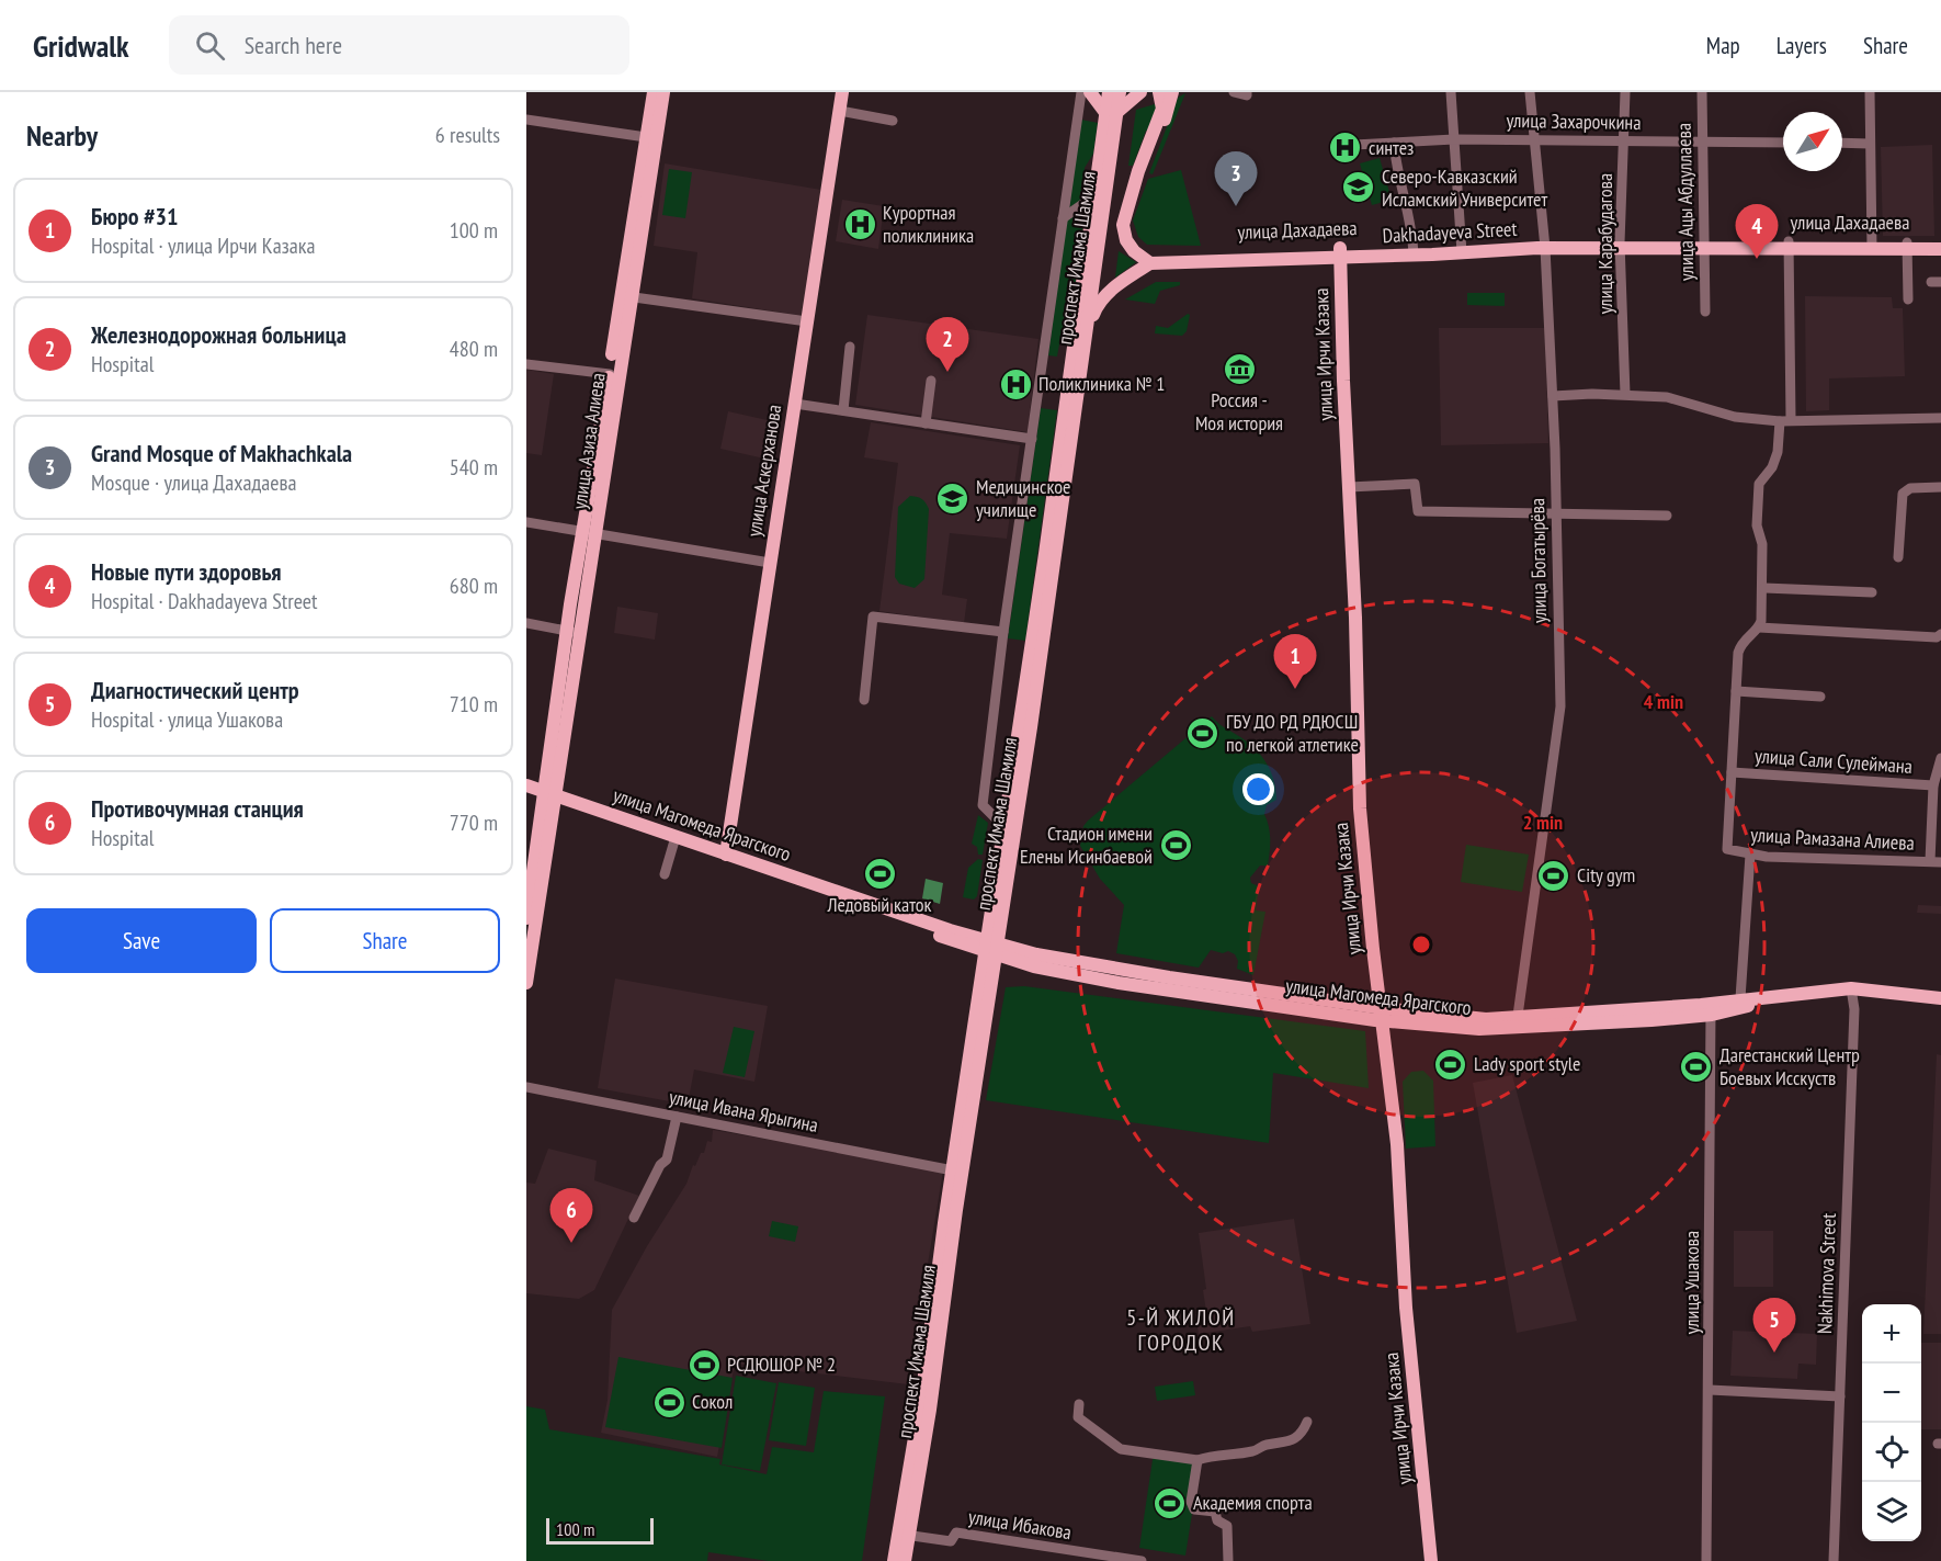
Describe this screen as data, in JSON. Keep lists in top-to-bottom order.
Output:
{
  "streets": {
    "main road": [
      "улица Дахадаева",
      "проспект Имама Шамиля",
      "улица Ирчи Казака",
      "улица Азиза Алиева",
      "улица Аскерханова",
      "улица Магомеда Ярагского"
    ],
    "street": [
      "улица Захарочкина",
      "улица Ацы Абдуллаева",
      "улица Карабудагова",
      "улица Богатырёва",
      "улица Сали Сулеймана",
      "улица Рамазана Алиева",
      "улица Ивана Ярыгина",
      "Nakhimova Street",
      "улица Ушакова",
      "улица Ибакова"
    ]
  },
  "crossings": [
    ["улица Захарочкина", "улица Ацы Абдуллаева"],
    ["улица Захарочкина", "улица Карабудагова"],
    ["улица Захарочкина", "улица Богатырёва"],
    ["улица Ацы Абдуллаева", "улица Дахадаева"],
    ["улица Дахадаева", "улица Карабудагова"],
    ["улица Дахадаева", "улица Ирчи Казака"],
    ["улица Дахадаева", "улица Богатырёва"],
    ["проспект Имама Шамиля", "улица Магомеда Ярагского"],
    ["проспект Имама Шамиля", "улица Ивана Ярыгина"],
    ["проспект Имама Шамиля", "улица Ибакова"],
    ["улица Ирчи Казака", "улица Магомеда Ярагского"],
    ["улица Азиза Алиева", "улица Магомеда Ярагского"],
    ["улица Аскерханова", "улица Магомеда Ярагского"],
    ["улица Богатырёва", "улица Магомеда Ярагского"],
    ["улица Сали Сулеймана", "улица Рамазана Алиева"],
    ["улица Магомеда Ярагского", "Nakhimova Street"],
    ["улица Магомеда Ярагского", "улица Ушакова"]
  ],
  "districts": ["5-Й ЖИЛОЙ ГОРОДОК"],
  "places": {
    "hospital": ["синтез", "Курортная поликлиника", "Поликлиника № 1"],
    "school or university": ["Северо-Кавказский Исламский Университет", "Медицинское училище"],
    "museum": ["Россия - Моя история"],
    "sports": [
      "ГБУ ДО РД РДЮСШ по легкой атлетике",
      "Стадион имени Елены Исинбаевой",
      "Ледовый каток",
      "City gym",
      "Lady sport style",
      "Дагестанский Центр Боевых Исскуств",
      "РСДЮШОР № 2",
      "Сокол",
      "Академия спорта"
    ]
  },
  "scale_bar": "100 m",
  "north": "top right",
  "page": {
    "header": "Gridwalk",
    "search": "Search here",
    "nav": ["Map", "Layers", "Share"],
    "heading": ["Nearby", "6 results"],
    "pins": [
      "3",
      "4",
      "2",
      "1",
      "6",
      "5"
    ],
    "list": [
      {
        "mark": "1",
        "name": "Бюро #31",
        "note": "Hospital · улица Ирчи Казака",
        "value": "100 m"
      },
      {
        "mark": "2",
        "name": "Железнодорожная больница",
        "note": "Hospital",
        "value": "480 m"
      },
      {
        "mark": "3",
        "name": "Grand Mosque of Makhachkala",
        "note": "Mosque · улица Дахадаева",
        "value": "540 m"
      },
      {
        "mark": "4",
        "name": "Новые пути здоровья",
        "note": "Hospital · Dakhadayeva Street",
        "value": "680 m"
      },
      {
        "mark": "5",
        "name": "Диагностический центр",
        "note": "Hospital · улица Ушакова",
        "value": "710 m"
      },
      {
        "mark": "6",
        "name": "Противочумная станция",
        "note": "Hospital",
        "value": "770 m"
      }
    ],
    "buttons": ["Save", "Share"],
    "map_buttons": ["+", "−"],
    "scale": "100 m"
  },
  "rings": ["4 min", "2 min"]
}
